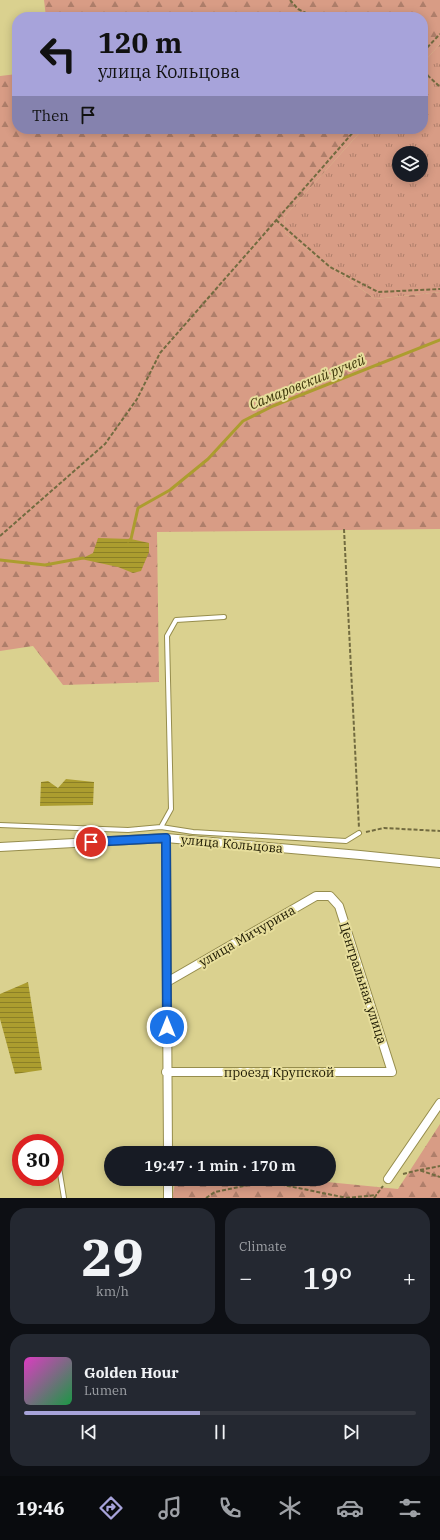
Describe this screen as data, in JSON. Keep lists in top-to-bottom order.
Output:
{
  "streets": {
    "street": [
      "улица Кольцова",
      "улица Мичурина",
      "Центральная улица",
      "проезд Крупской"
    ]
  },
  "crossings": [
    ["улица Мичурина", "Центральная улица"],
    ["Центральная улица", "проезд Крупской"]
  ],
  "water": ["Самаровский ручей"],
  "page": {
    "turn": ["120 m", "улица Кольцова"],
    "then": "Then",
    "limit": "30",
    "trip": "19:47 · 1 min · 170 m",
    "tile": [
      ["29", "km/h"],
      "Climate"
    ],
    "heat": ["−", "19°", "+"],
    "song": ["Golden Hour", "Lumen"],
    "tabs": "19:46"
  }
}
